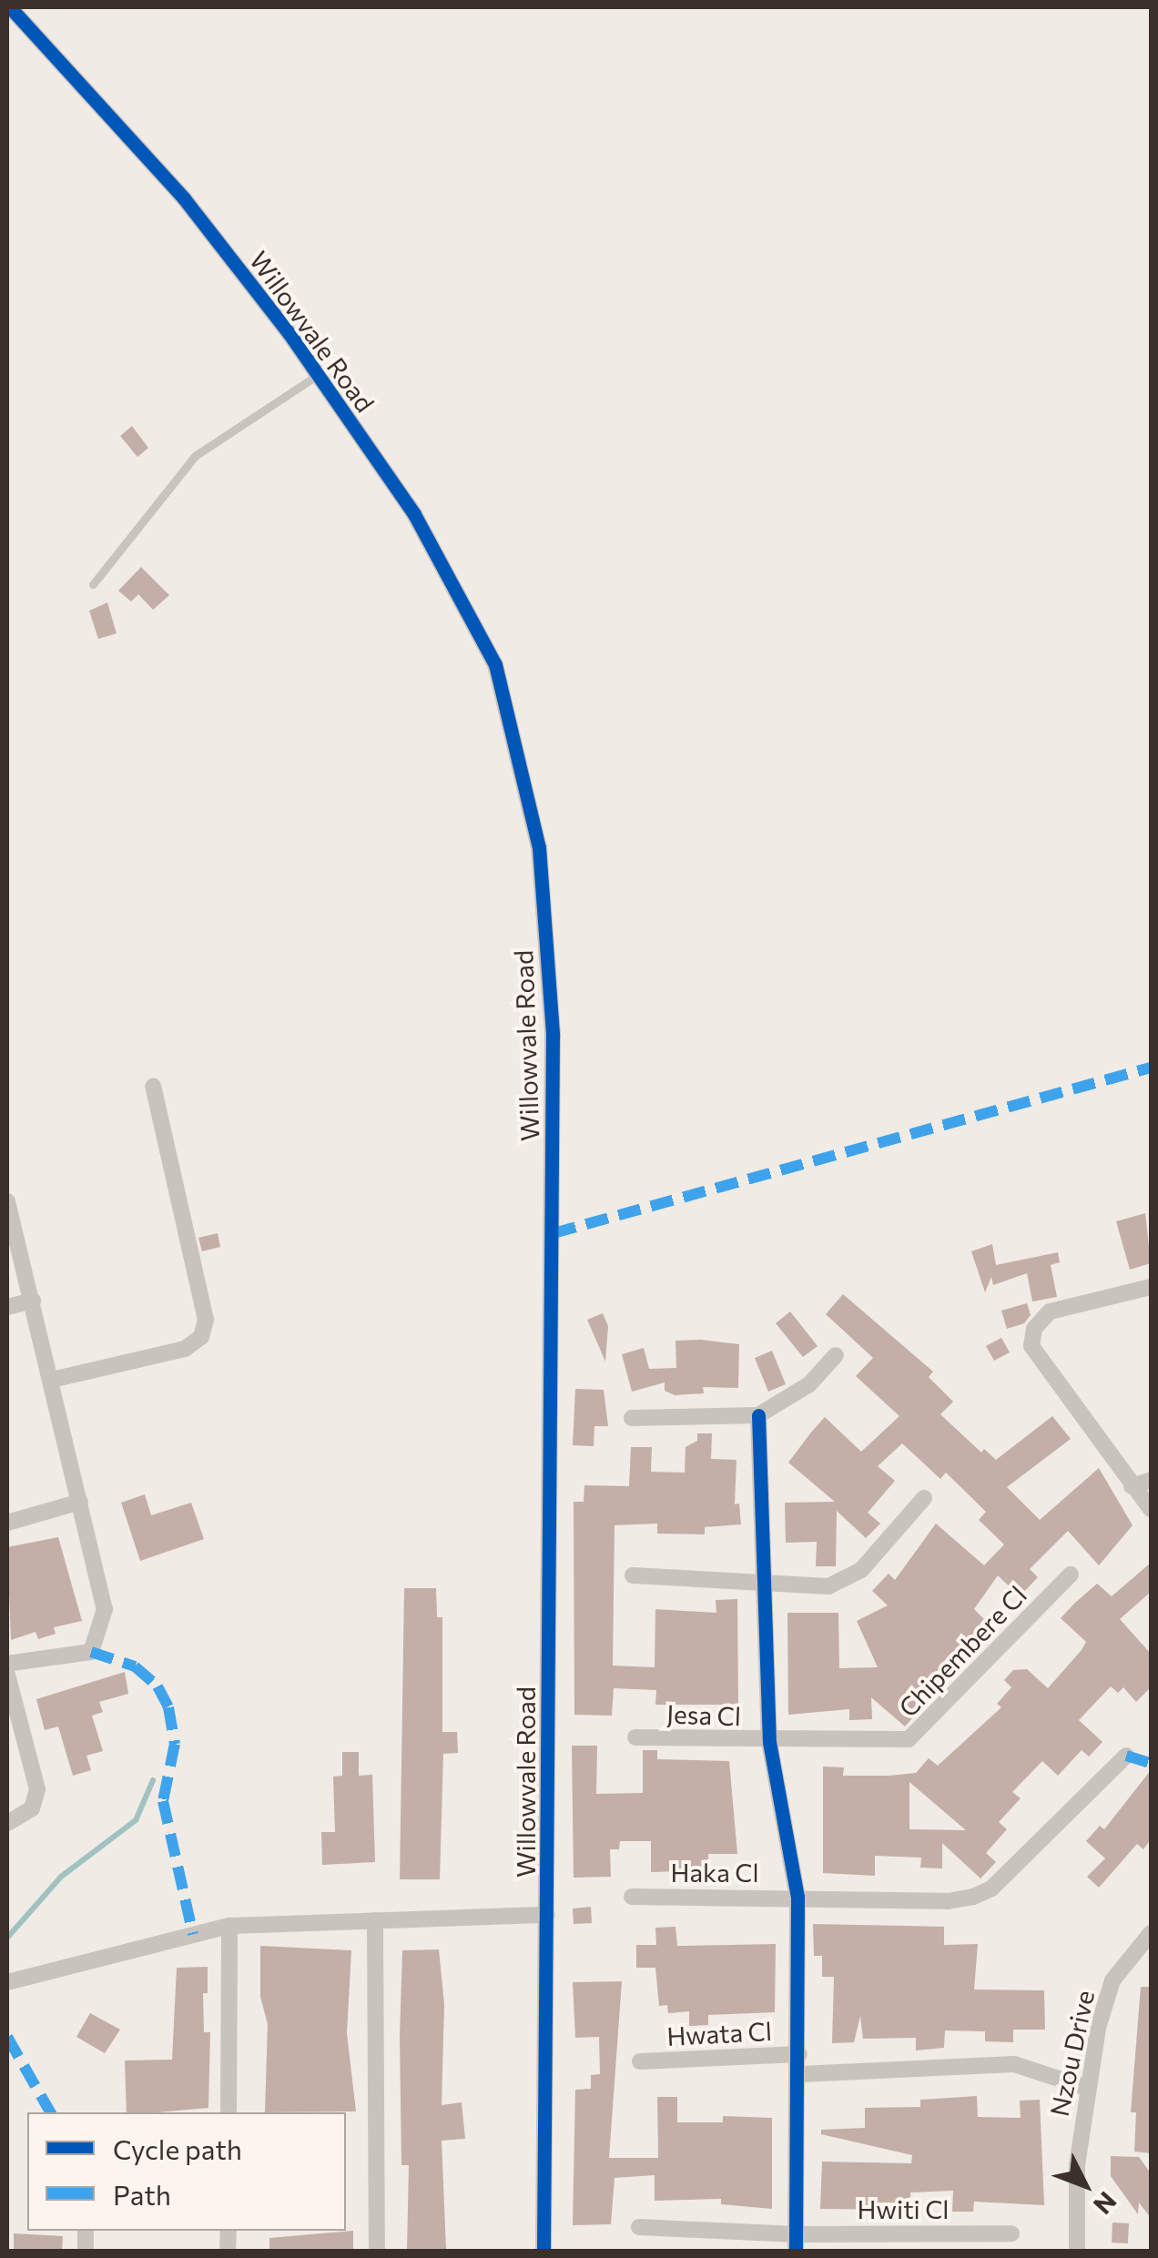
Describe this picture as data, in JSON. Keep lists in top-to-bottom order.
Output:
{
  "streets": {
    "street": [
      "Willowvale Road",
      "Chipembere Cl",
      "Jesa Cl",
      "Haka Cl",
      "Hwata Cl",
      "Nzou Drive",
      "Hwiti Cl"
    ]
  },
  "crossings": [
    ["Chipembere Cl", "Jesa Cl"]
  ],
  "legend": ["Cycle path", "Path"],
  "north": "bottom right"
}
